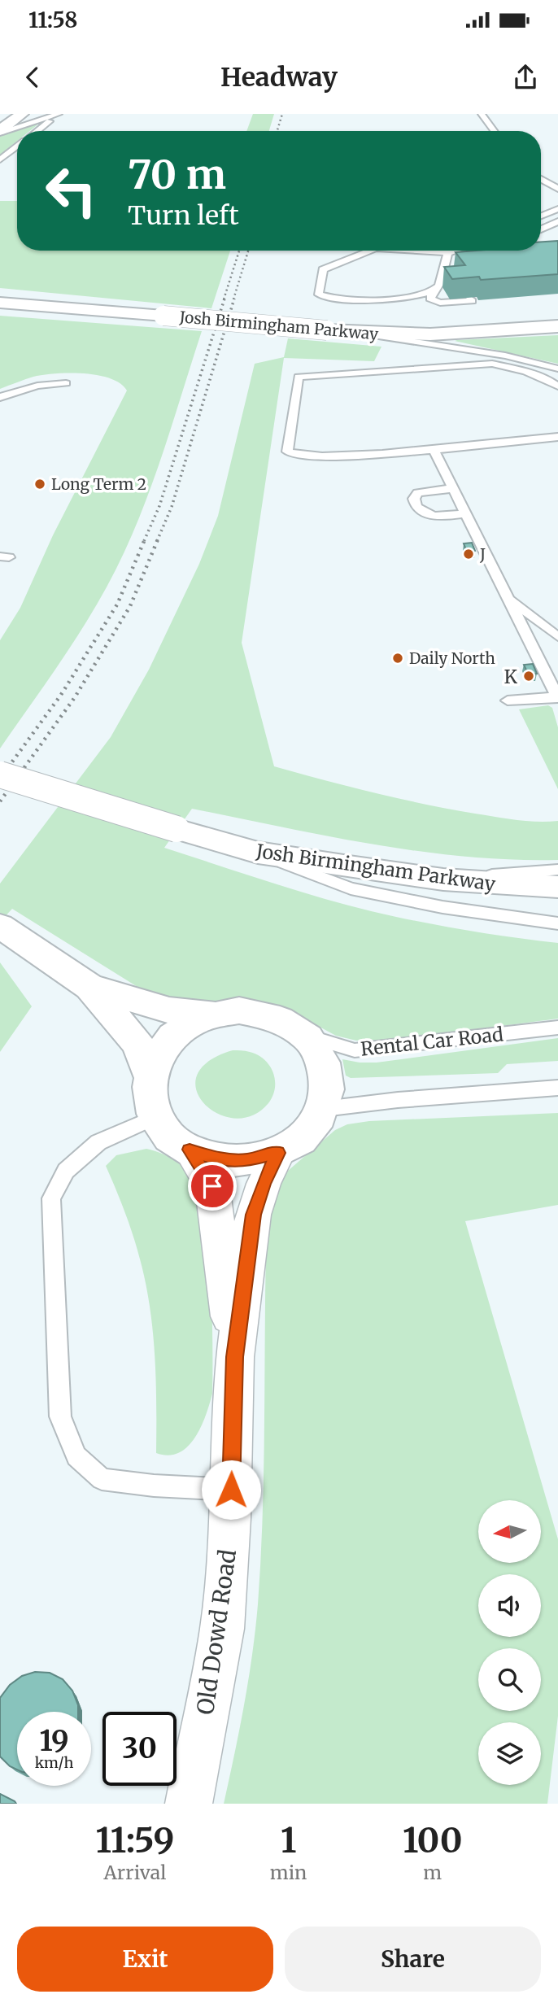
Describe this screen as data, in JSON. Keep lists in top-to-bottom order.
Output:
{
  "streets": {
    "main road": ["Josh Birmingham Parkway"],
    "street": ["Old Dowd Road"],
    "lane": ["Rental Car Road"]
  },
  "crossings": [
    ["Rental Car Road", "Old Dowd Road"]
  ],
  "places": [
    "Long Term 2",
    "J",
    "Daily North",
    "K"
  ],
  "north": "left",
  "page": {
    "status": "11:58",
    "header": "Headway",
    "turn": ["70 m", "Turn left"],
    "speed": "19 km/h",
    "limit": "30",
    "eta": [
      "11:59",
      "Arrival",
      "1",
      "min",
      "100",
      "m"
    ],
    "buttons": ["Exit", "Share"]
  }
}
